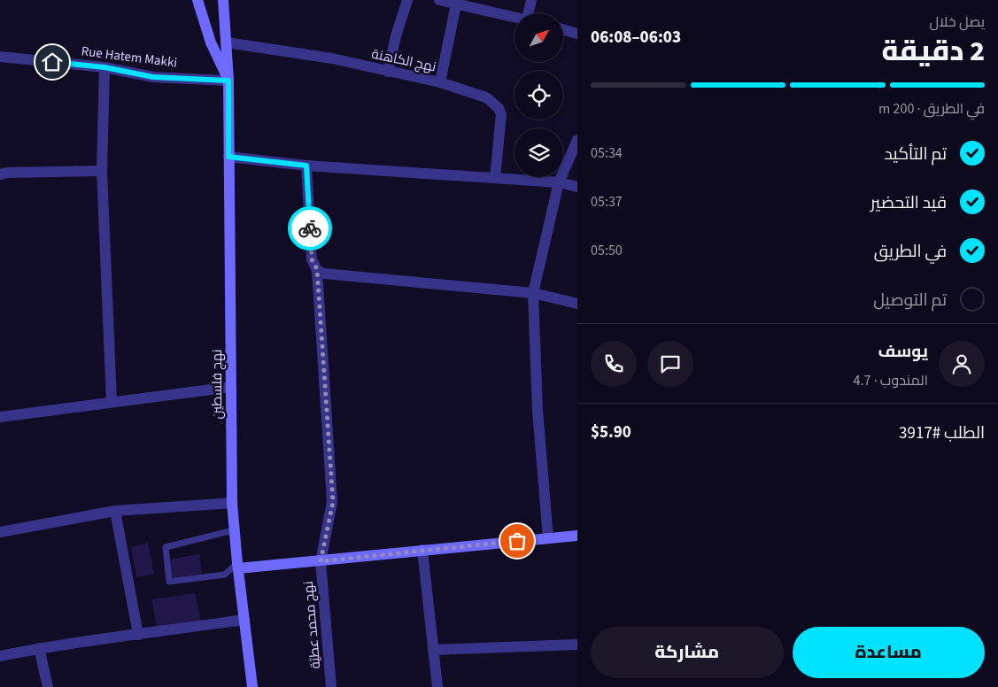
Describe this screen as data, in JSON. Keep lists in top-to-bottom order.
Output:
{
  "streets": {
    "main road": ["نهج فلسطين"],
    "street": ["Rue Hatem Makki", "نهج الكاهنة", "نهج محمد عطيّة"]
  },
  "crossings": [
    ["Rue Hatem Makki", "نهج فلسطين"],
    ["نهج الكاهنة", "نهج فلسطين"]
  ],
  "north": "top right",
  "page": {
    "heading": ["2 دقيقة", "يصل خلال", "06:03–06:08"],
    "panel": [
      "يوسف",
      "المندوب · 4.7",
      "الطلب #3917",
      "$5.90"
    ],
    "bar": "في الطريق · 200 m",
    "list": [
      ["تم التأكيد", "05:34"],
      ["قيد التحضير", "05:37"],
      ["في الطريق", "05:50"],
      "تم التوصيل"
    ],
    "buttons": ["مساعدة", "مشاركة"]
  }
}
